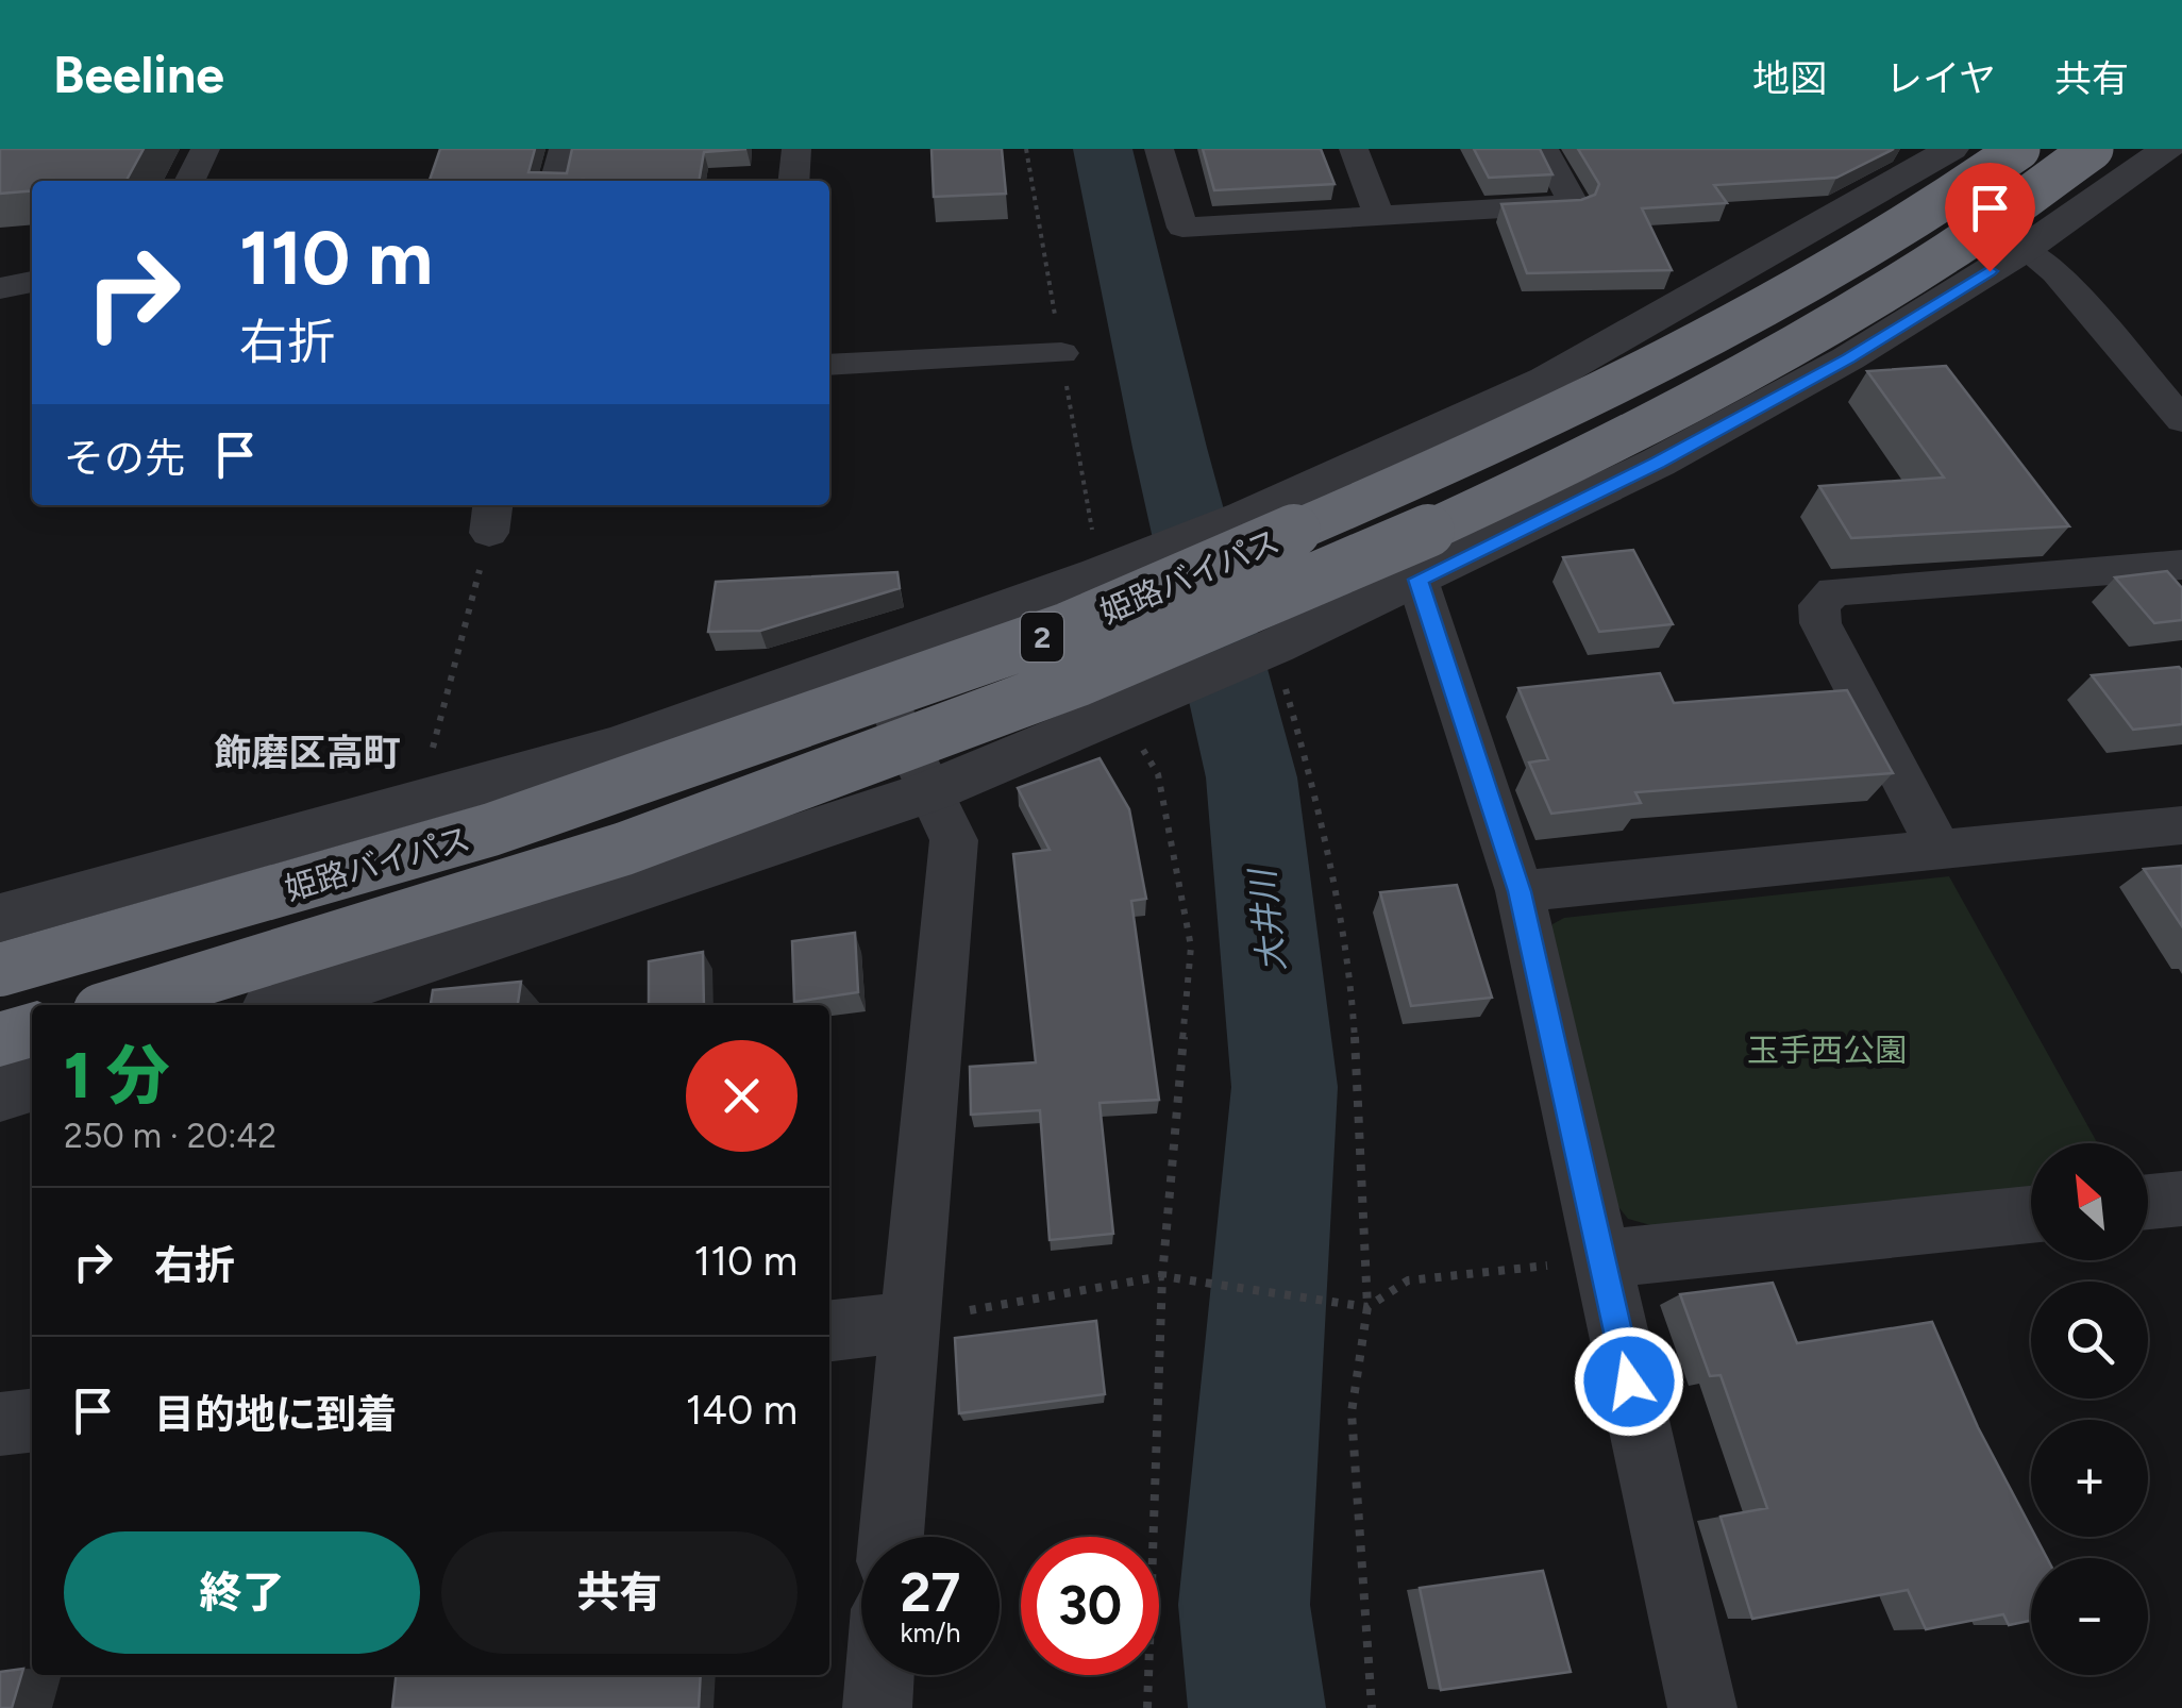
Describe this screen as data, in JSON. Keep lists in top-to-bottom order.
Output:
{
  "streets": {
    "highway": ["姫路バイパス", "2"]
  },
  "districts": ["飾磨区高町"],
  "water": ["大井川"],
  "parks": ["玉手西公園"],
  "north": "top left",
  "page": {
    "header": "Beeline",
    "nav": ["地図", "レイヤ", "共有"],
    "turn": ["110 m", "右折"],
    "then": "その先",
    "heading": ["1 分", "250 m · 20:42"],
    "map_buttons": ["+", "−"],
    "list": [
      {
        "name": "右折",
        "value": "110 m"
      },
      {
        "name": "目的地に到着",
        "value": "140 m"
      }
    ],
    "buttons": ["終了", "共有"],
    "speed": "27 km/h",
    "limit": "30"
  }
}
